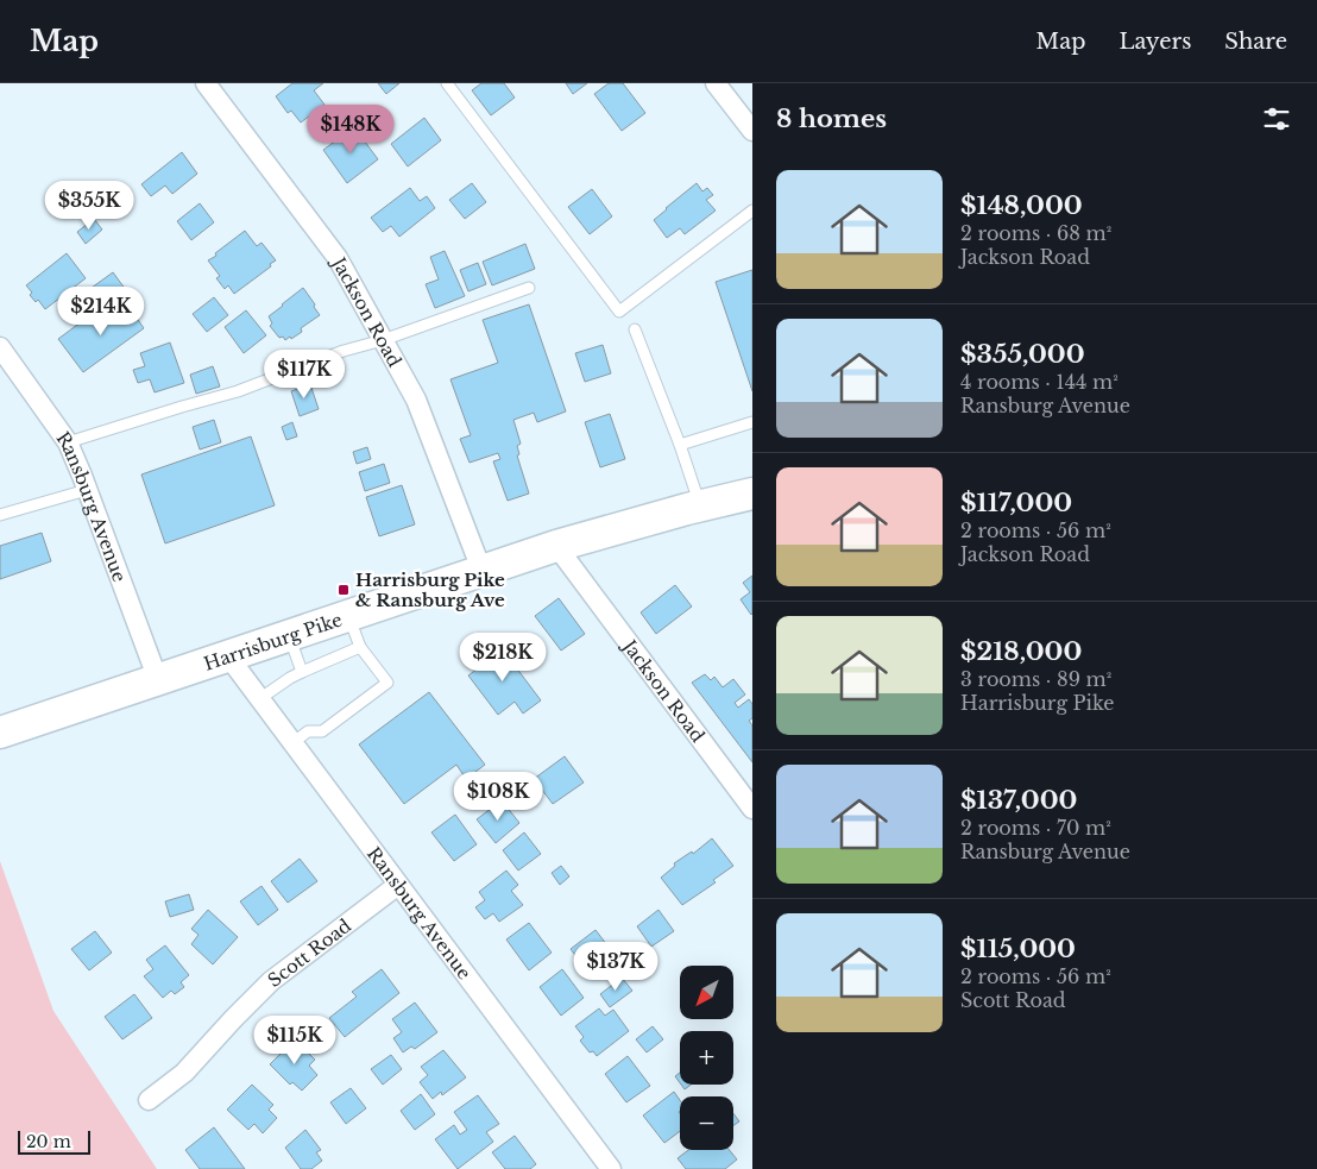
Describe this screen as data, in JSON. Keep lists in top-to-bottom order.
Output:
{
  "streets": {
    "main road": ["Harrisburg Pike"],
    "street": ["Jackson Road", "Ransburg Avenue", "Scott Road"]
  },
  "crossings": [
    ["Jackson Road", "Harrisburg Pike"],
    ["Ransburg Avenue", "Harrisburg Pike"],
    ["Ransburg Avenue", "Scott Road"]
  ],
  "places": {
    "transit": ["Harrisburg Pike & Ransburg Ave"]
  },
  "scale_bar": "20 m",
  "north": "bottom left",
  "page": {
    "header": "Map",
    "nav": ["Map", "Layers", "Share"],
    "heading": "8 homes",
    "price": [
      "$148K",
      "$355K",
      "$214K",
      "$117K",
      "$218K",
      "$108K",
      "$137K",
      "$115K"
    ],
    "list": [
      {
        "name": "$148,000",
        "note": "2 rooms · 68 m² · Jackson Road"
      },
      {
        "name": "$355,000",
        "note": "4 rooms · 144 m² · Ransburg Avenue"
      },
      {
        "name": "$117,000",
        "note": "2 rooms · 56 m² · Jackson Road"
      },
      {
        "name": "$218,000",
        "note": "3 rooms · 89 m² · Harrisburg Pike"
      },
      {
        "name": "$137,000",
        "note": "2 rooms · 70 m² · Ransburg Avenue"
      },
      {
        "name": "$115,000",
        "note": "2 rooms · 56 m² · Scott Road"
      }
    ],
    "map_buttons": ["+", "−"],
    "scale": "20 m"
  }
}
